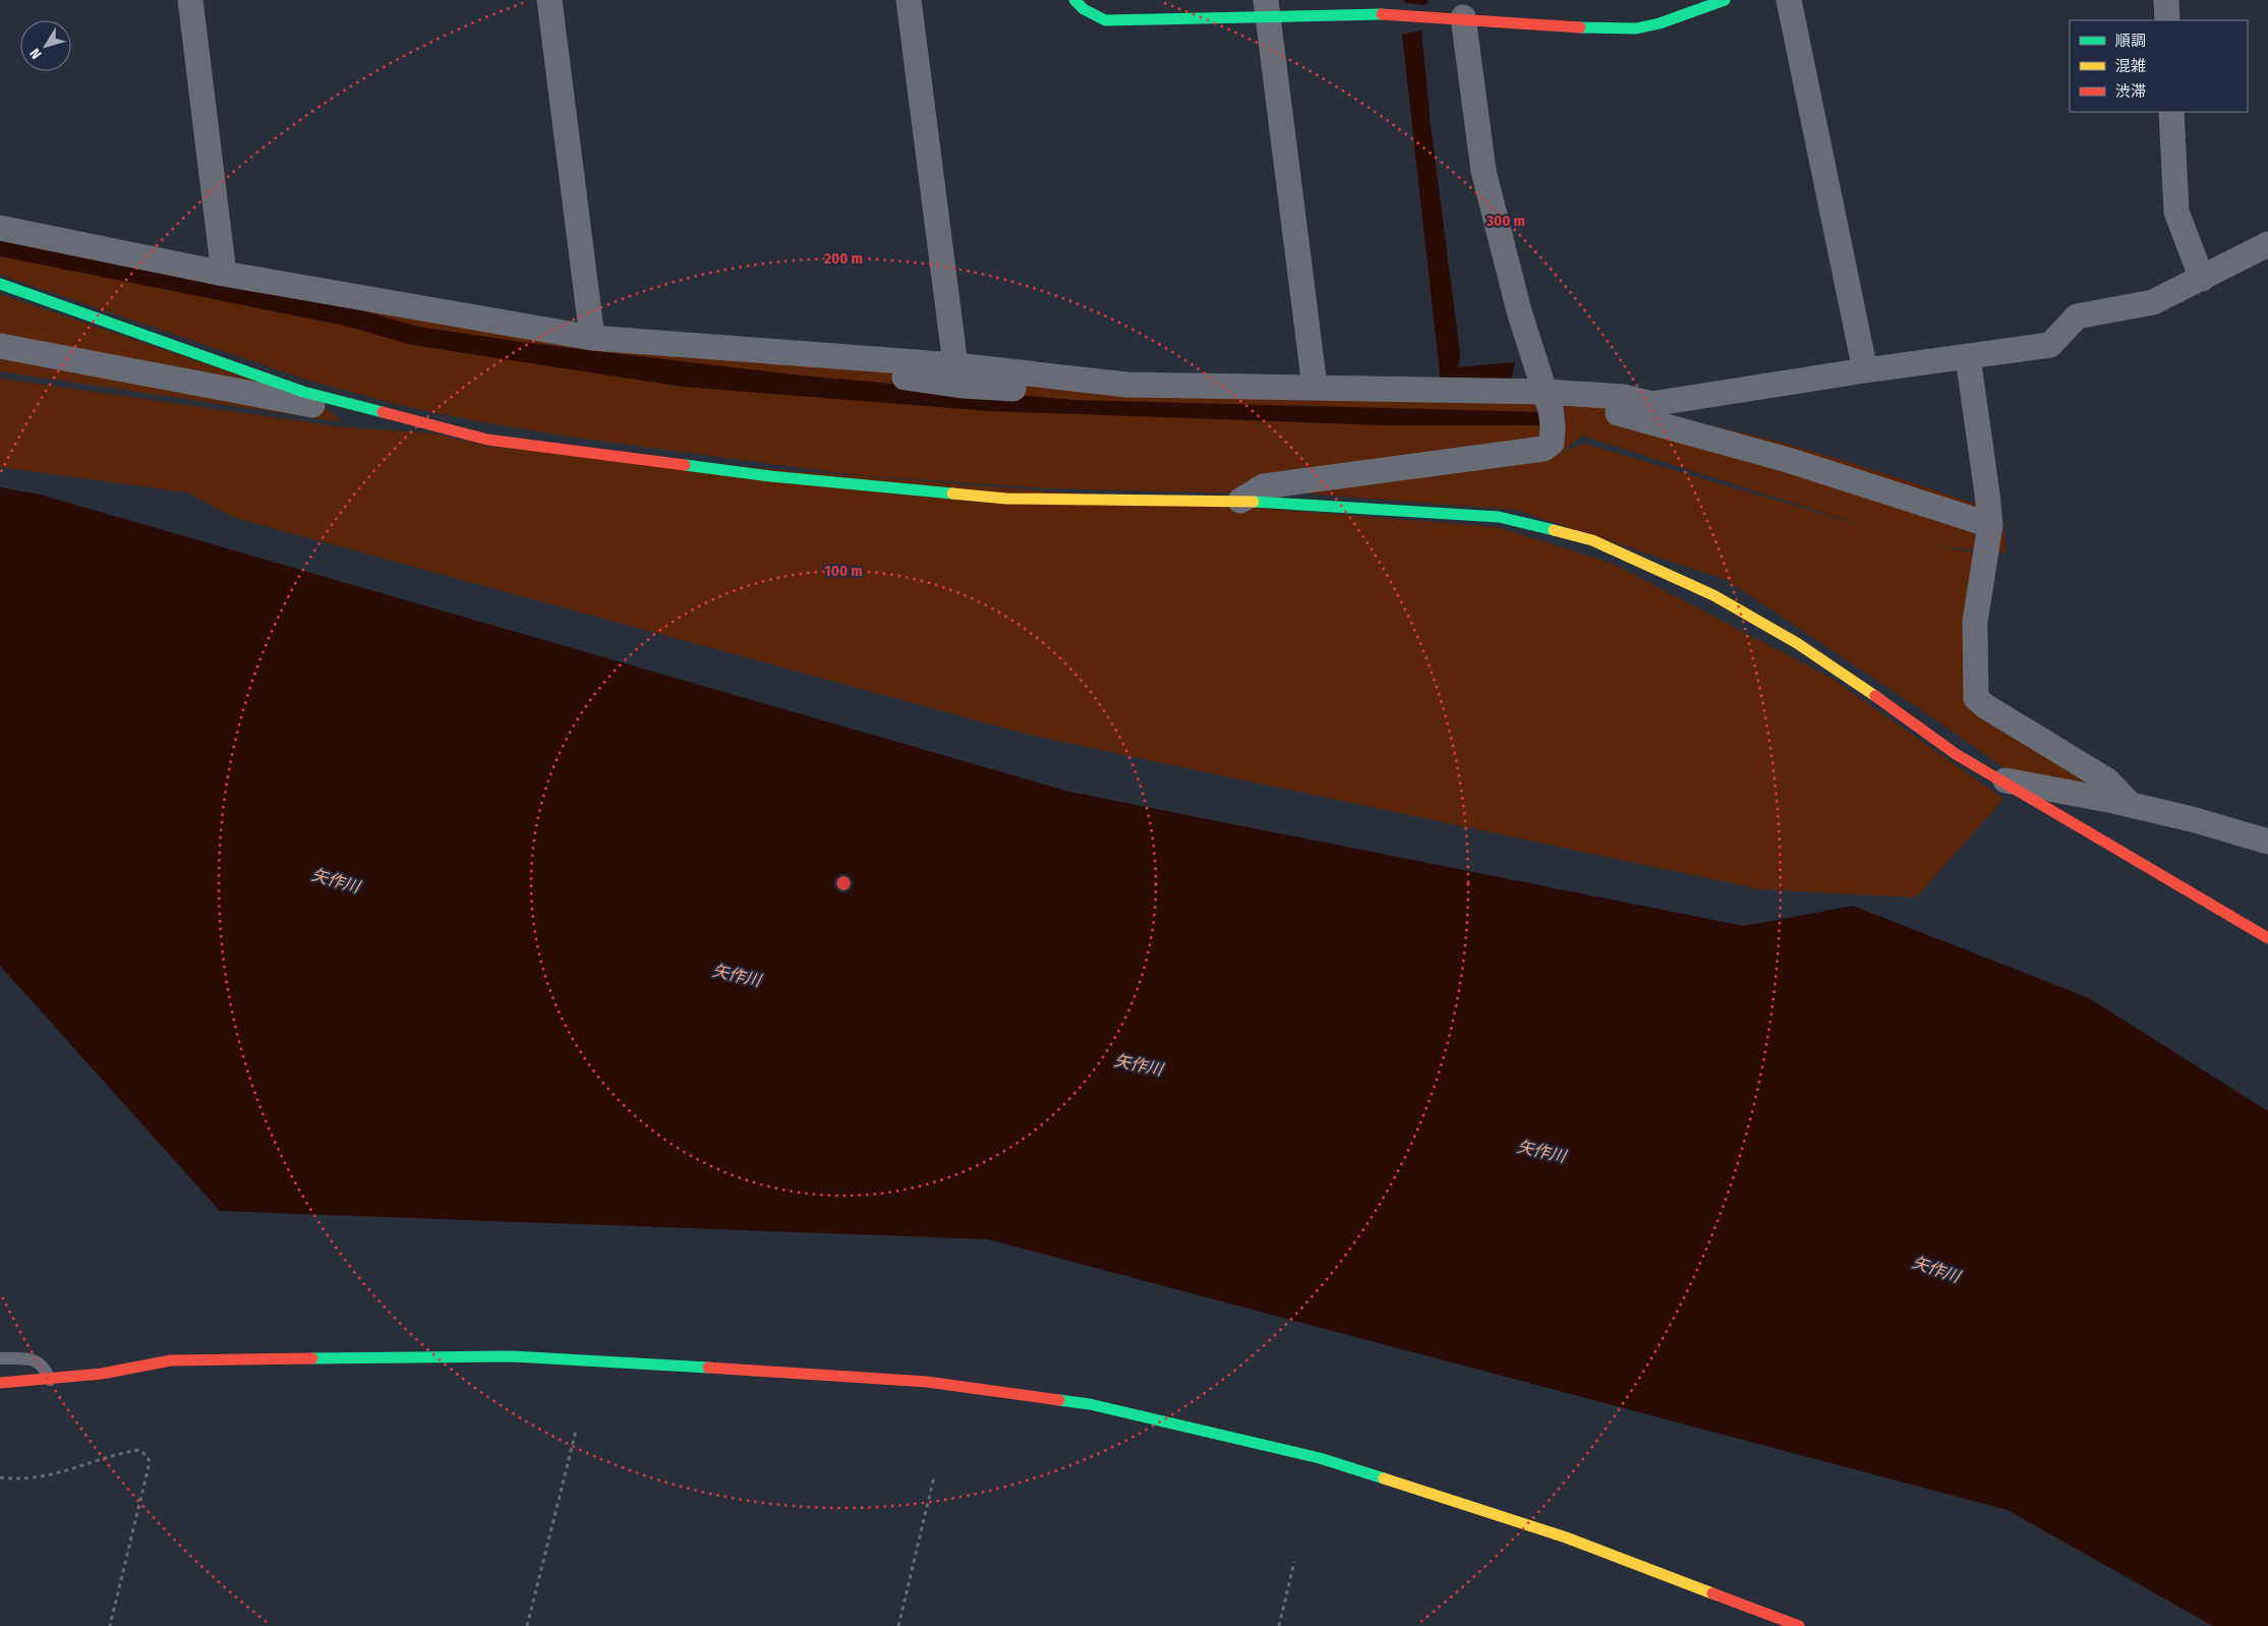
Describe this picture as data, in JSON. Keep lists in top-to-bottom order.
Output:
{
  "water": ["矢作川"],
  "legend": ["順調", "混雑", "渋滞"],
  "north": "bottom left",
  "rings": ["300 m", "200 m", "100 m"]
}
